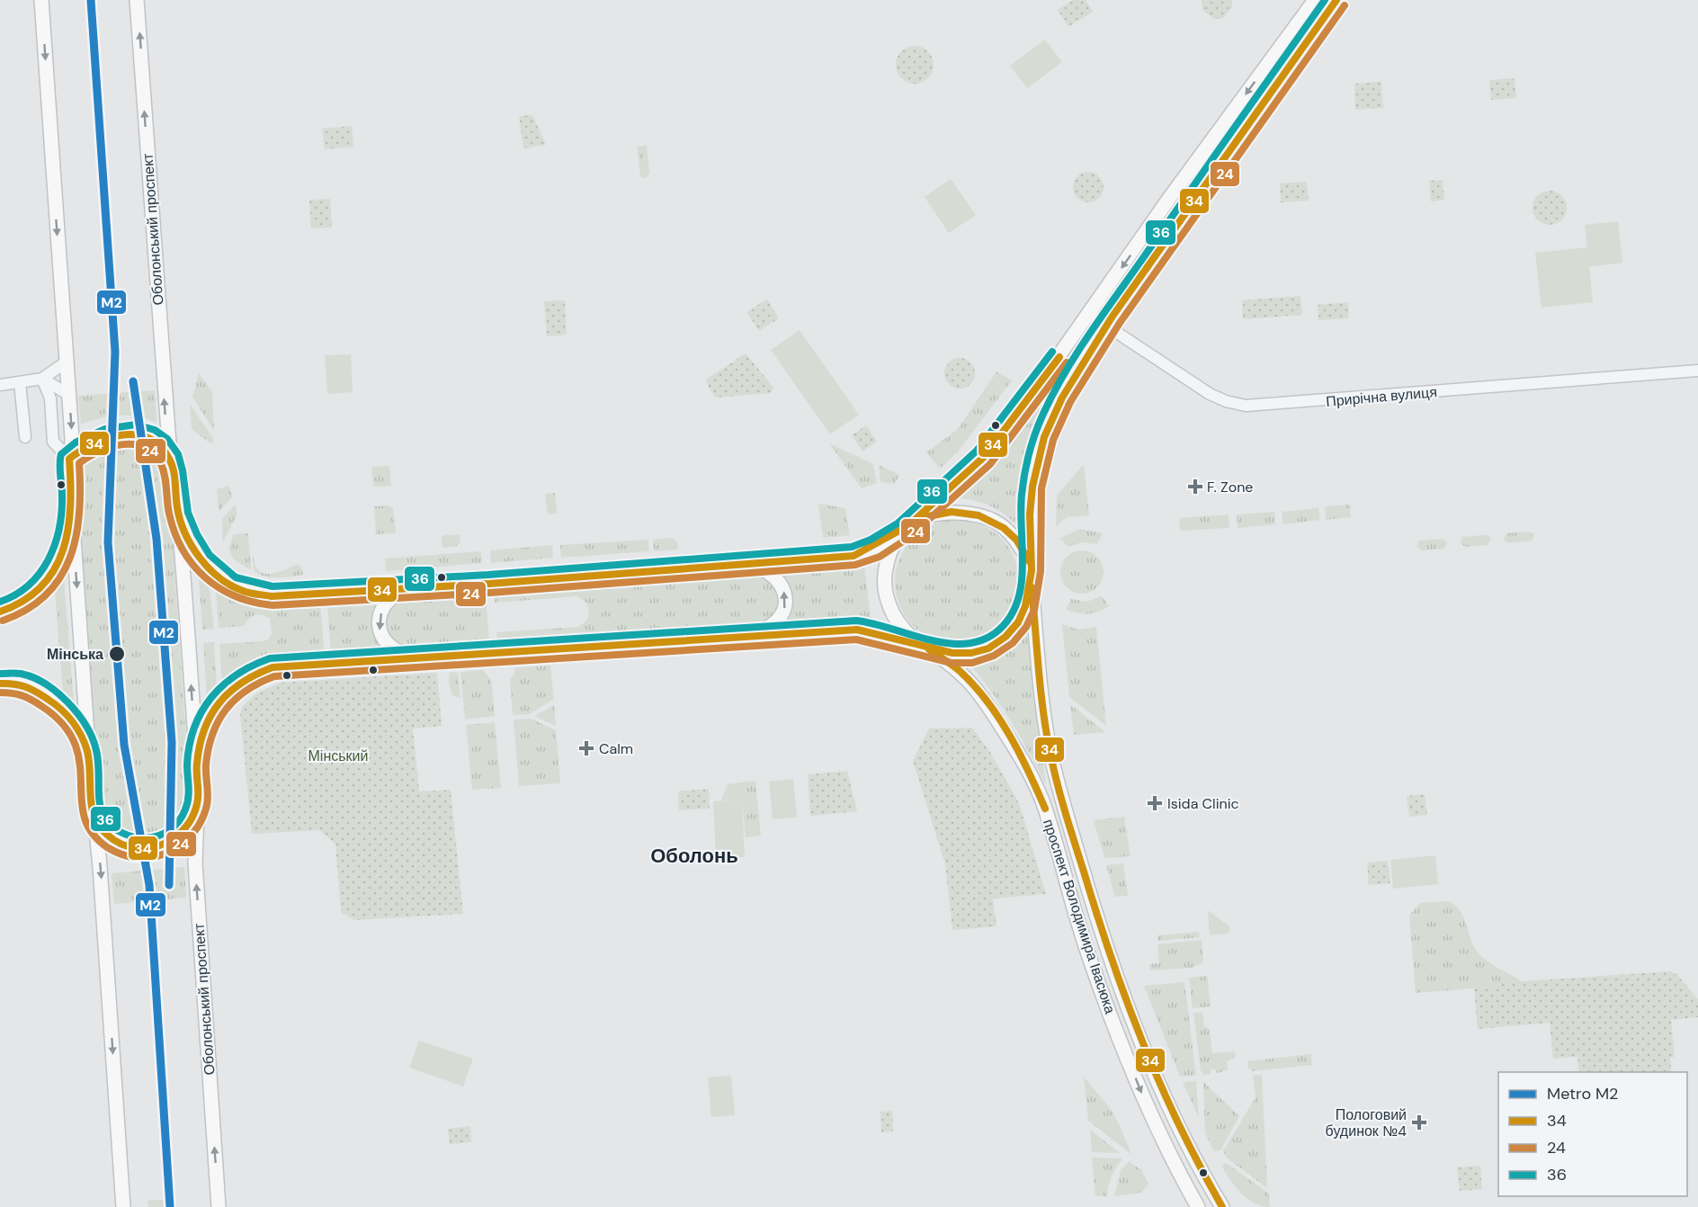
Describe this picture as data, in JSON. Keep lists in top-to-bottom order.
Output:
{
  "streets": {
    "main road": ["Оболонський проспект", "проспект Володимира Івасюка"],
    "street": ["Прирічна вулиця"]
  },
  "districts": ["Оболонь"],
  "parks": ["Мінський"],
  "places": {
    "health": [
      "F. Zone",
      "Calm",
      "Isida Clinic",
      "Пологовий будинок №4"
    ],
    "other": ["Мінська"]
  },
  "lines": [
    "metro line M2",
    "transit line 34",
    "transit line 36",
    "transit line 24"
  ],
  "legend": [
    "Metro M2",
    "34",
    "24",
    "36"
  ]
}
